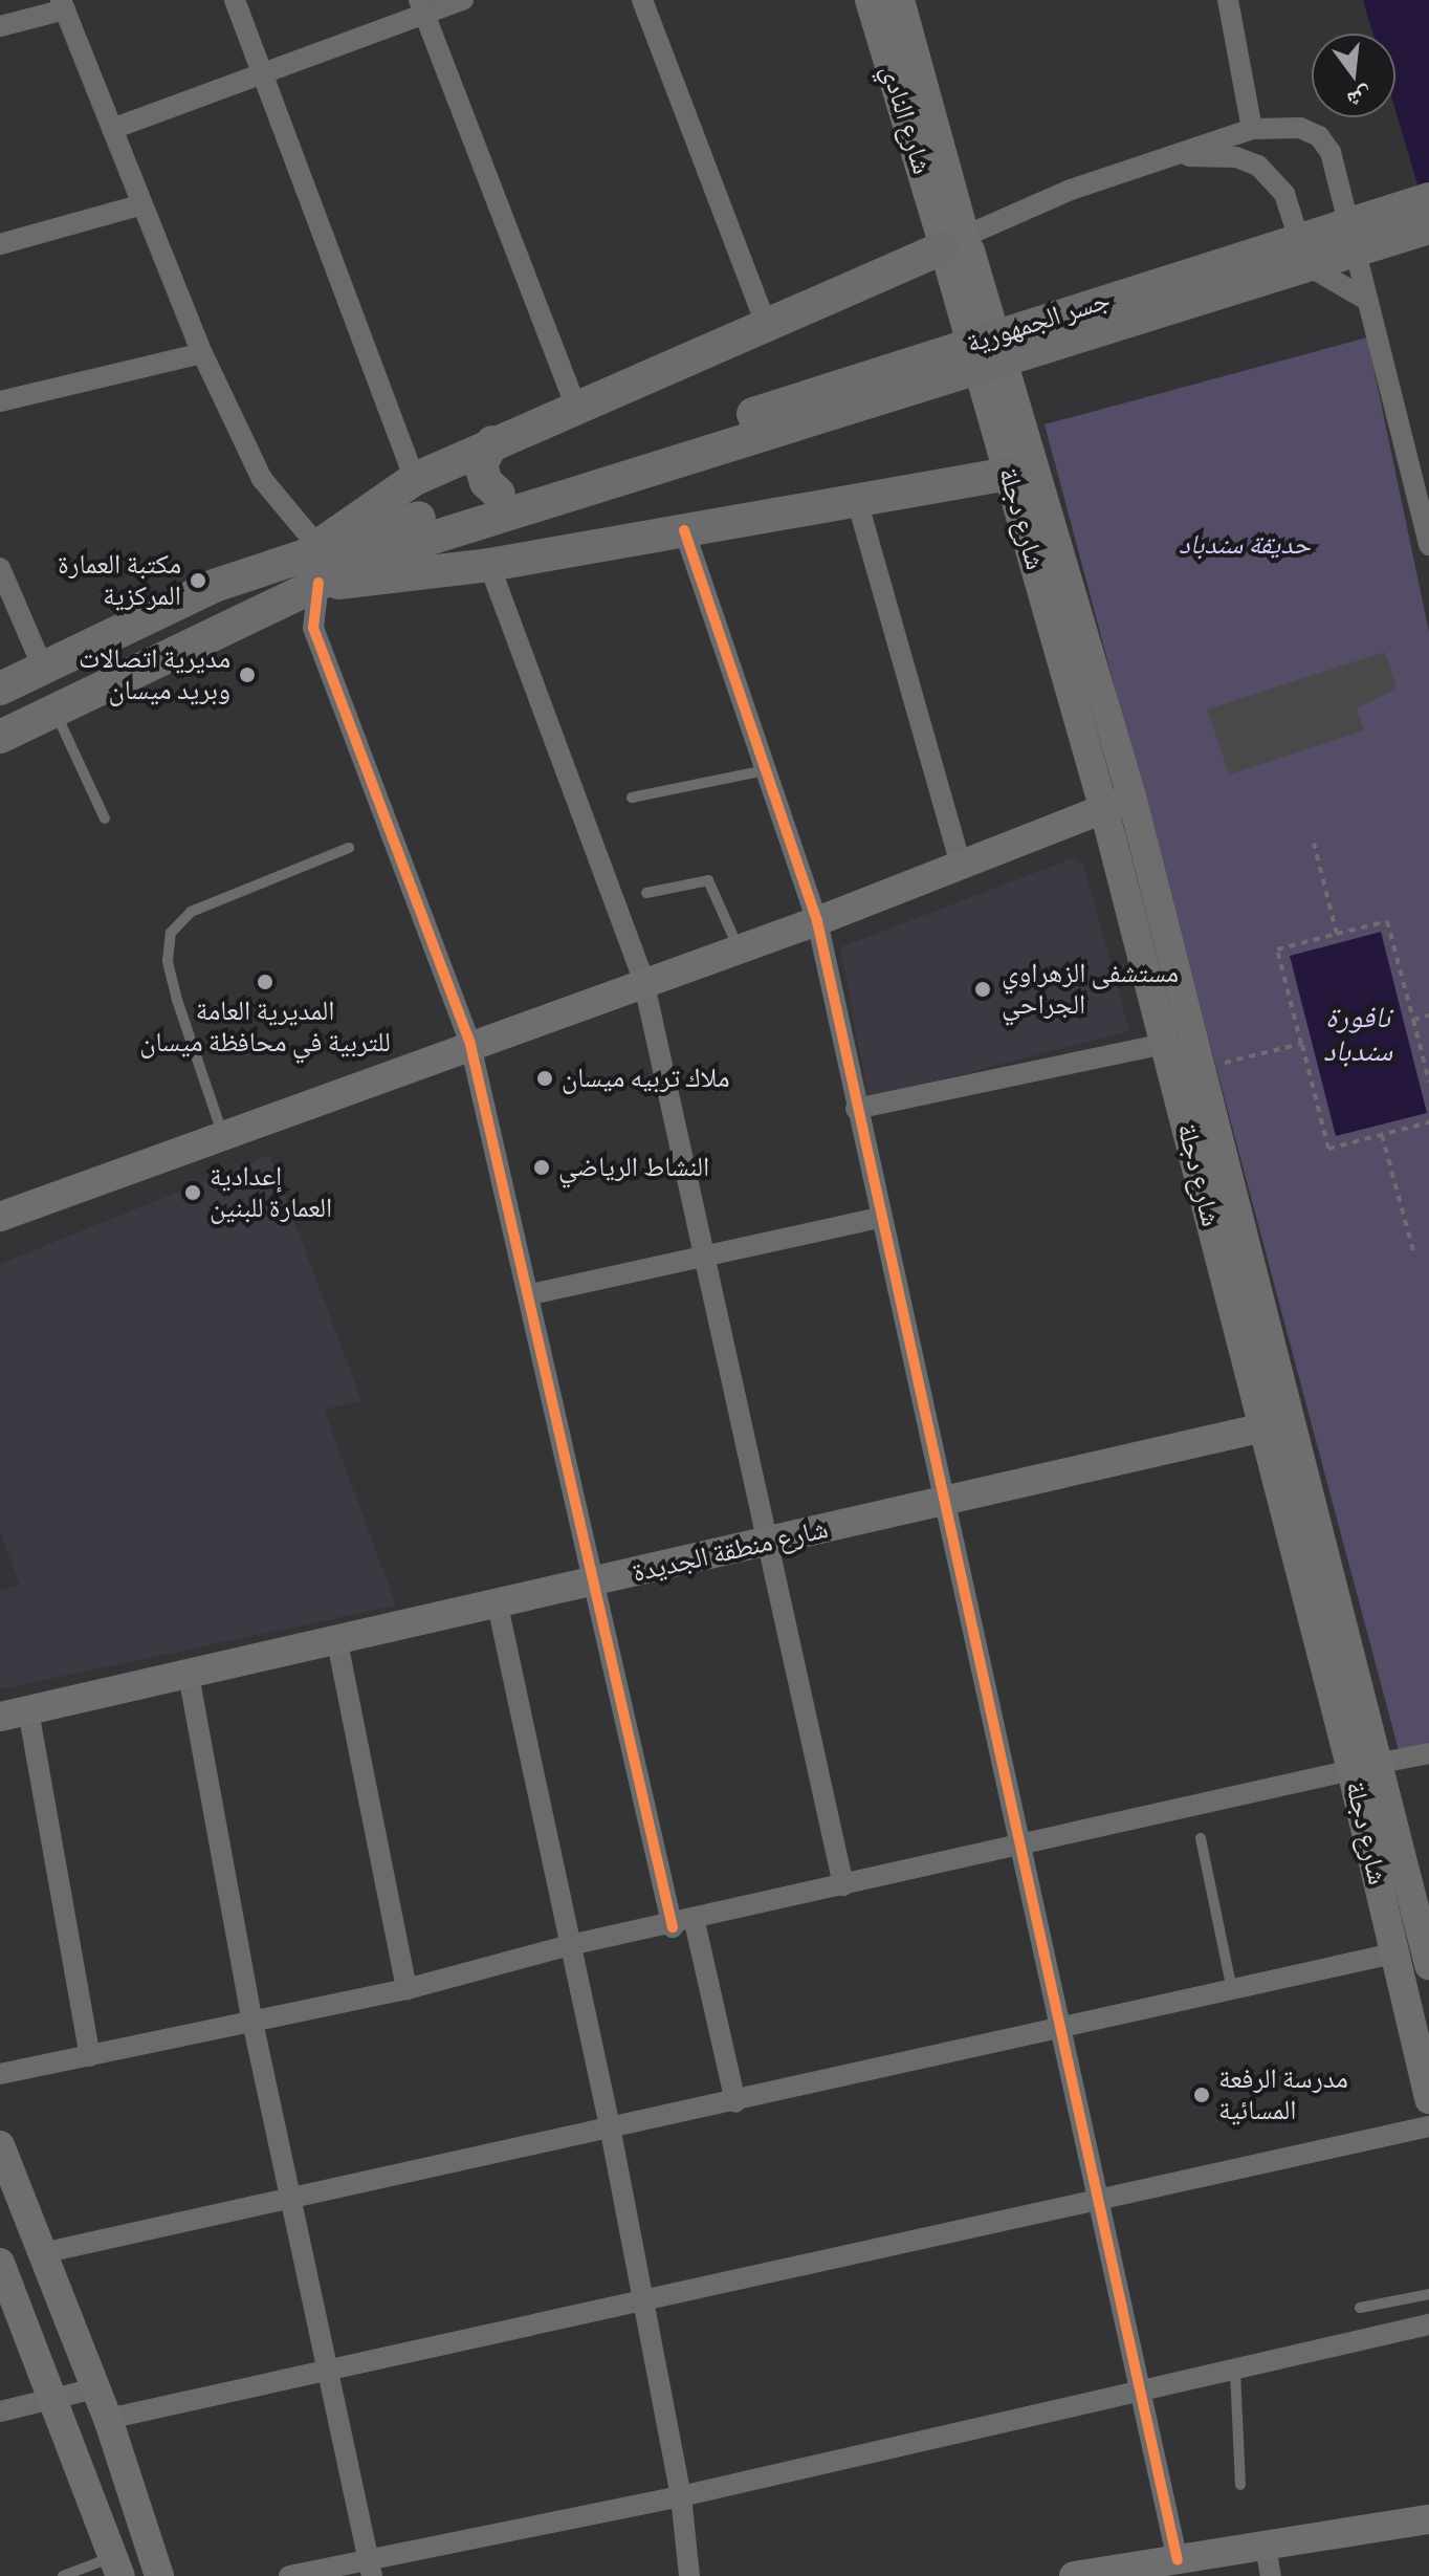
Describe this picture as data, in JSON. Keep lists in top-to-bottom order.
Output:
{
  "streets": {
    "main road": [
      "شارع النادي",
      "جسر الجمهورية",
      "شارع دجلة",
      "شارع منطقة الجديدة"
    ]
  },
  "crossings": [
    ["شارع النادي", "شارع دجلة"],
    ["شارع دجلة", "شارع منطقة الجديدة"]
  ],
  "water": ["نافورة سندباد"],
  "parks": ["حديقة سندباد"],
  "places": [
    "مكتبة العمارة المركزية",
    "مديرية اتصالات وبريد ميسان",
    "المديرية العامة للتربية في محافظة ميسان",
    "مستشفى الزهراوي الجراحي",
    "ملاك تربيه ميسان",
    "النشاط الرياضي",
    "إعدادية العمارة للبنين",
    "مدرسة الرفعة المسائية"
  ],
  "north": "bottom"
}
